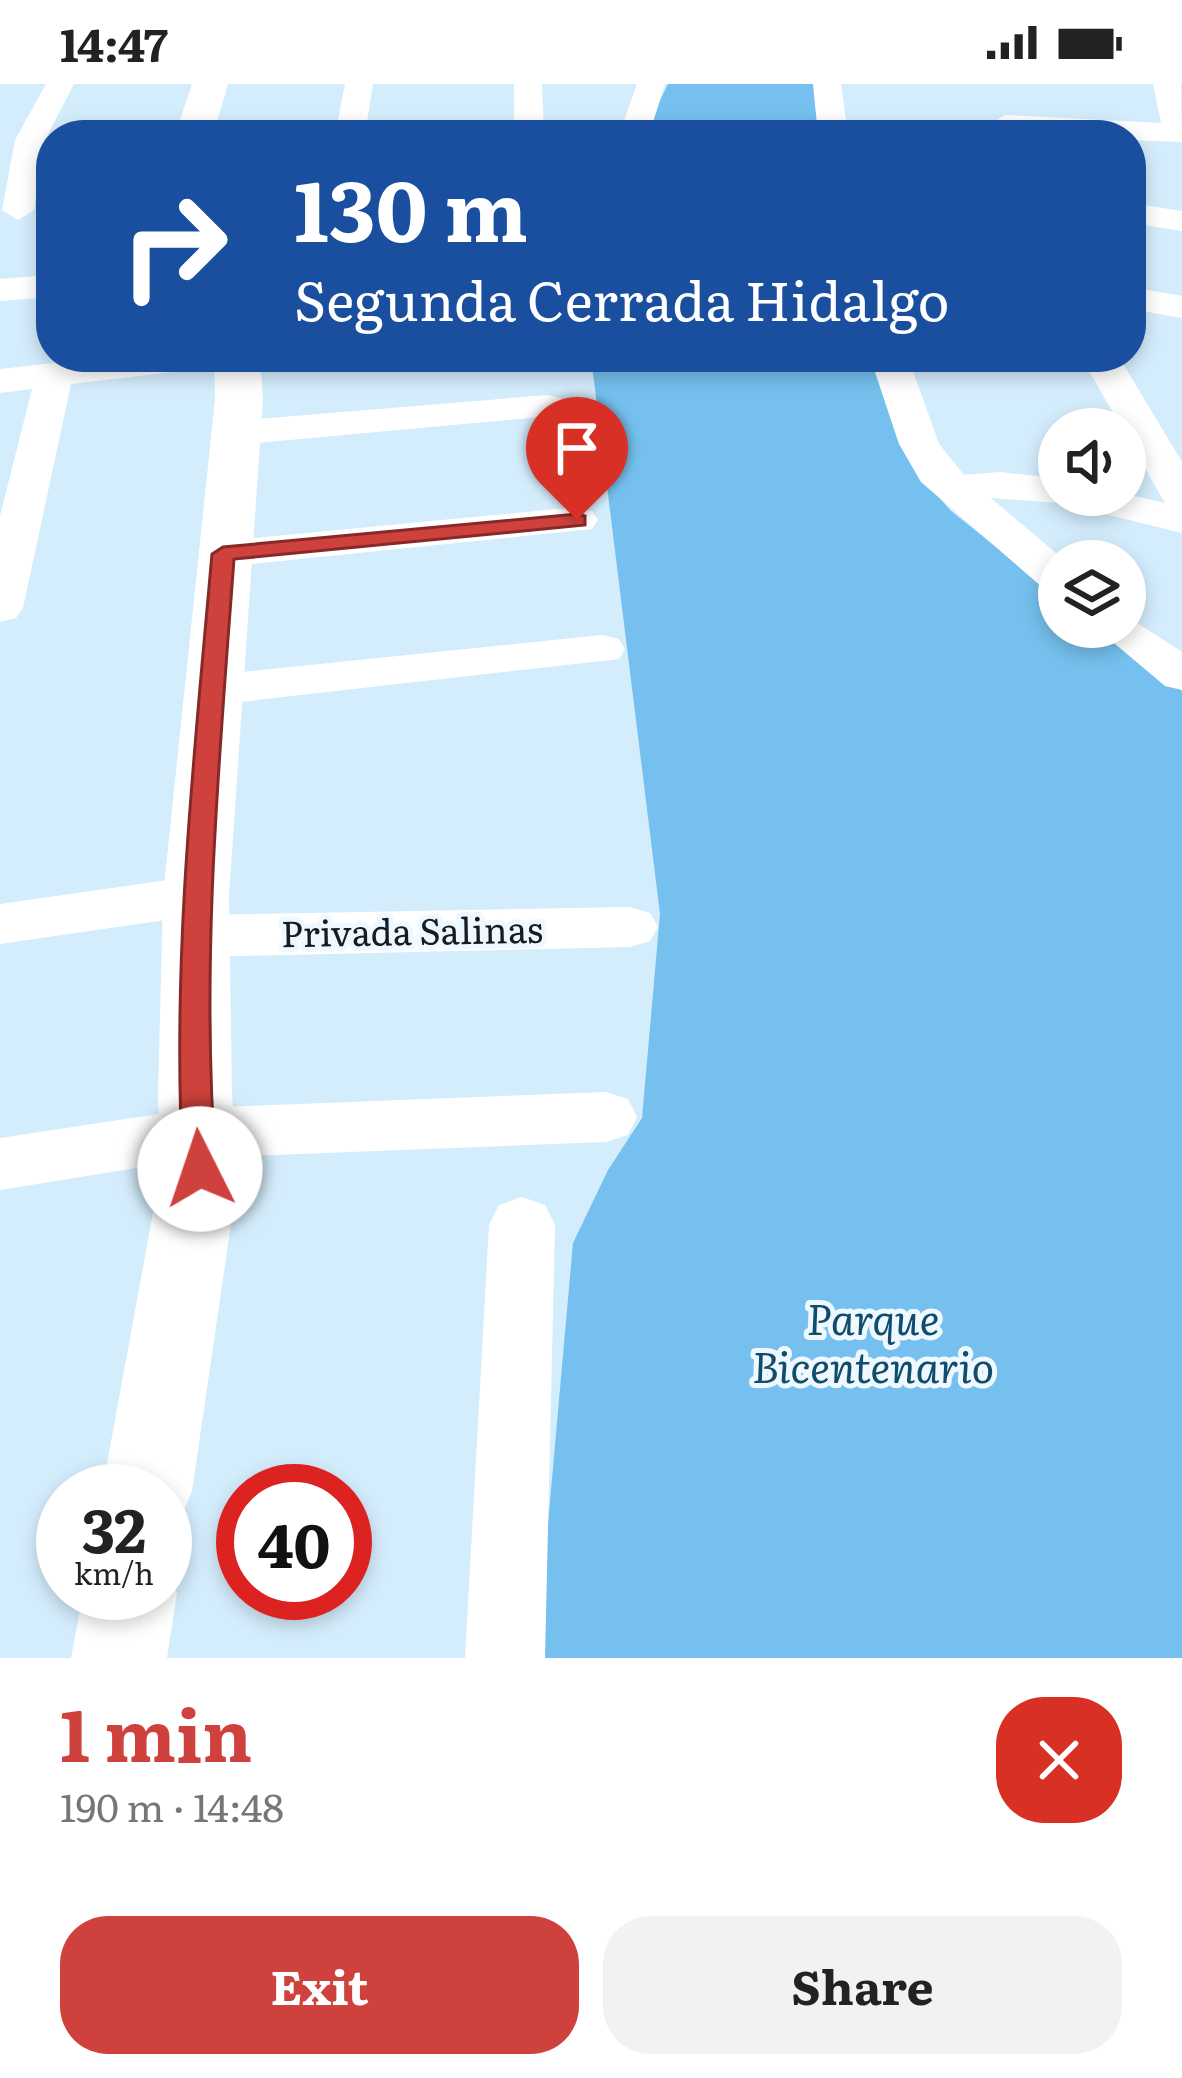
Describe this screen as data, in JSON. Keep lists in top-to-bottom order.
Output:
{
  "streets": {
    "street": ["Privada Salinas"]
  },
  "parks": ["Parque Bicentenario"],
  "page": {
    "status": "14:47",
    "turn": ["130 m", "Segunda Cerrada Hidalgo"],
    "speed": "32 km/h",
    "limit": "40",
    "heading": ["1 min", "190 m · 14:48"],
    "buttons": ["Exit", "Share"]
  }
}
